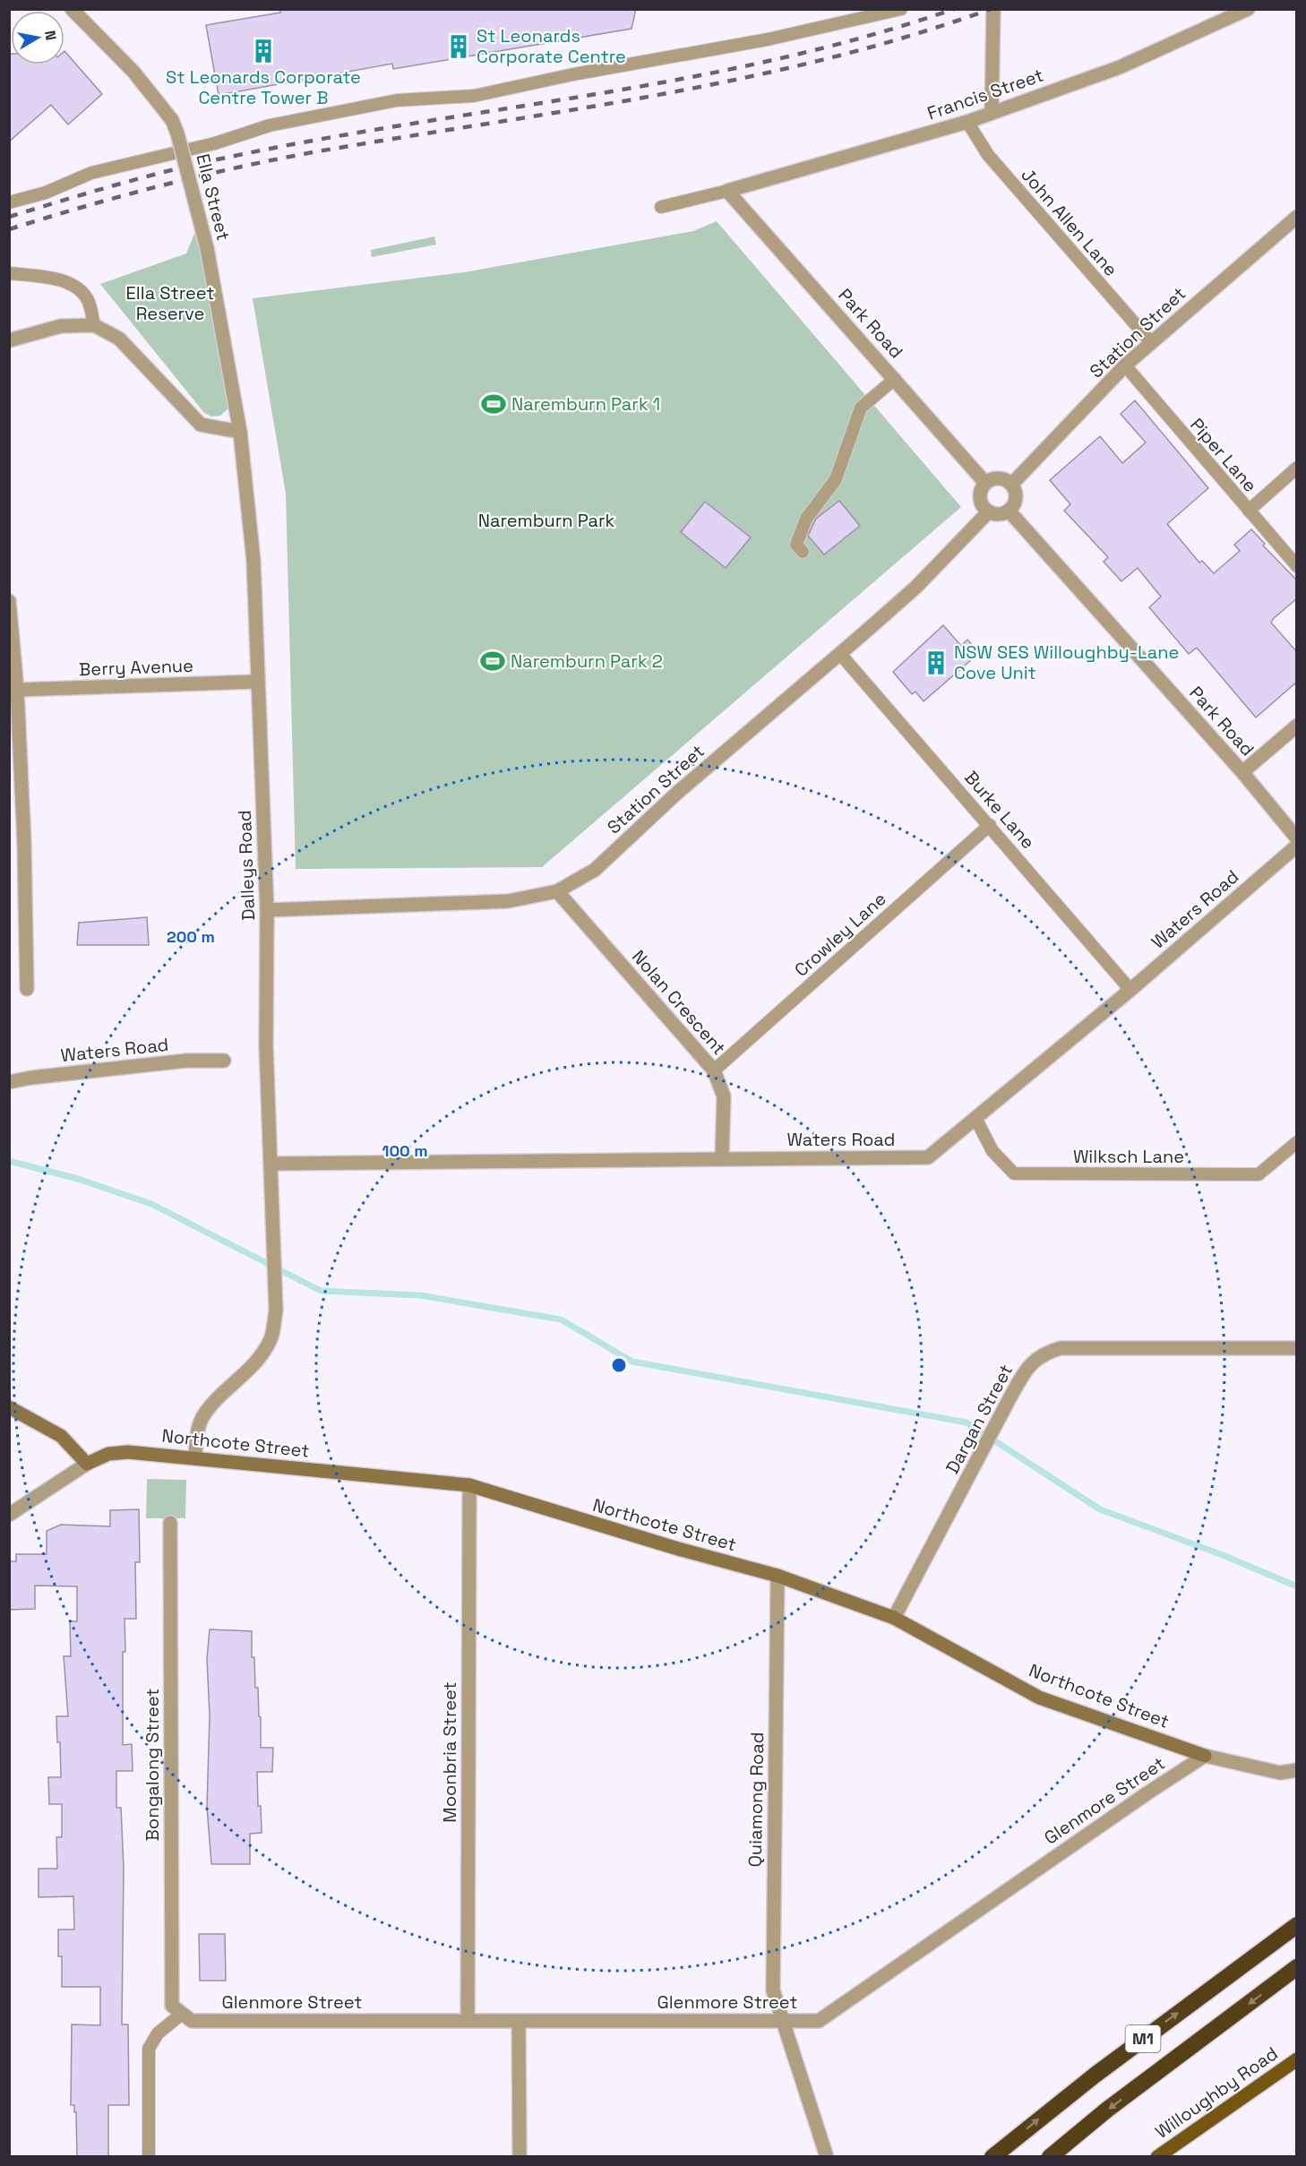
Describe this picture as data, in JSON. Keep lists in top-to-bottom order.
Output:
{
  "streets": {
    "highway": ["M1"],
    "main road": ["Willoughby Road"],
    "street": [
      "Francis Street",
      "Ella Street",
      "Park Road",
      "Station Street",
      "Berry Avenue",
      "Dalleys Road",
      "Waters Road",
      "Nolan Crescent",
      "Dargan Street",
      "Northcote Street",
      "Moonbria Street",
      "Bongalong Street",
      "Quiamong Road",
      "Glenmore Street"
    ],
    "lane": [
      "John Allen Lane",
      "Piper Lane",
      "Burke Lane",
      "Crowley Lane",
      "Wilksch Lane"
    ]
  },
  "crossings": [
    ["Francis Street", "John Allen Lane"],
    ["Francis Street", "Park Road"],
    ["Ella Street", "Dalleys Road"],
    ["John Allen Lane", "Station Street"],
    ["Park Road", "Station Street"],
    ["Station Street", "Piper Lane"],
    ["Station Street", "Burke Lane"],
    ["Station Street", "Dalleys Road"],
    ["Station Street", "Nolan Crescent"],
    ["Berry Avenue", "Dalleys Road"],
    ["Burke Lane", "Waters Road"],
    ["Burke Lane", "Crowley Lane"],
    ["Dalleys Road", "Waters Road"],
    ["Dalleys Road", "Northcote Street"],
    ["Waters Road", "Nolan Crescent"],
    ["Waters Road", "Wilksch Lane"],
    ["Crowley Lane", "Nolan Crescent"],
    ["Dargan Street", "Northcote Street"],
    ["Northcote Street", "Moonbria Street"],
    ["Northcote Street", "Quiamong Road"],
    ["Northcote Street", "Glenmore Street"],
    ["Moonbria Street", "Glenmore Street"],
    ["Bongalong Street", "Glenmore Street"],
    ["Quiamong Road", "Glenmore Street"]
  ],
  "parks": ["Ella Street Reserve", "Naremburn Park"],
  "places": {
    "building": ["St Leonards Corporate Centre", "St Leonards Corporate Centre Tower B", "NSW SES Willoughby-Lane Cove Unit"],
    "sports": ["Naremburn Park 1", "Naremburn Park 2"]
  },
  "north": "right",
  "rings": ["200 m", "100 m"]
}
